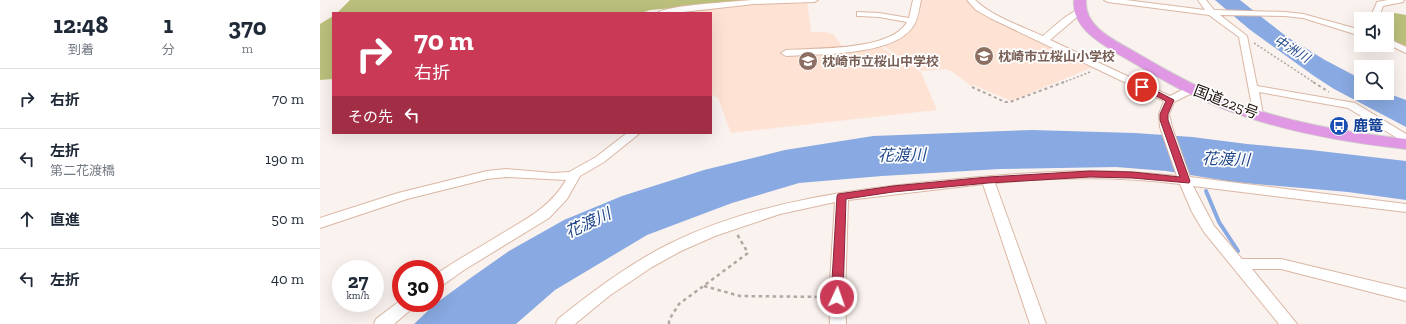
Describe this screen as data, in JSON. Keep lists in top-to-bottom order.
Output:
{
  "streets": {
    "highway": ["国道225号"]
  },
  "water": ["中洲川", "花渡川"],
  "places": {
    "school or university": ["枕崎市立桜山小学校", "枕崎市立桜山中学校"],
    "bus stop": ["鹿篭"]
  },
  "page": {
    "eta": [
      "12:48",
      "到着",
      "1",
      "分",
      "370",
      "m"
    ],
    "turn": ["70 m", "右折"],
    "list": [
      {
        "name": "右折",
        "value": "70 m"
      },
      {
        "name": "左折",
        "note": "第二花渡橋",
        "value": "190 m"
      },
      {
        "name": "直進",
        "value": "50 m"
      },
      {
        "name": "左折",
        "value": "40 m"
      }
    ],
    "then": "その先",
    "speed": "27 km/h",
    "limit": "30"
  }
}
